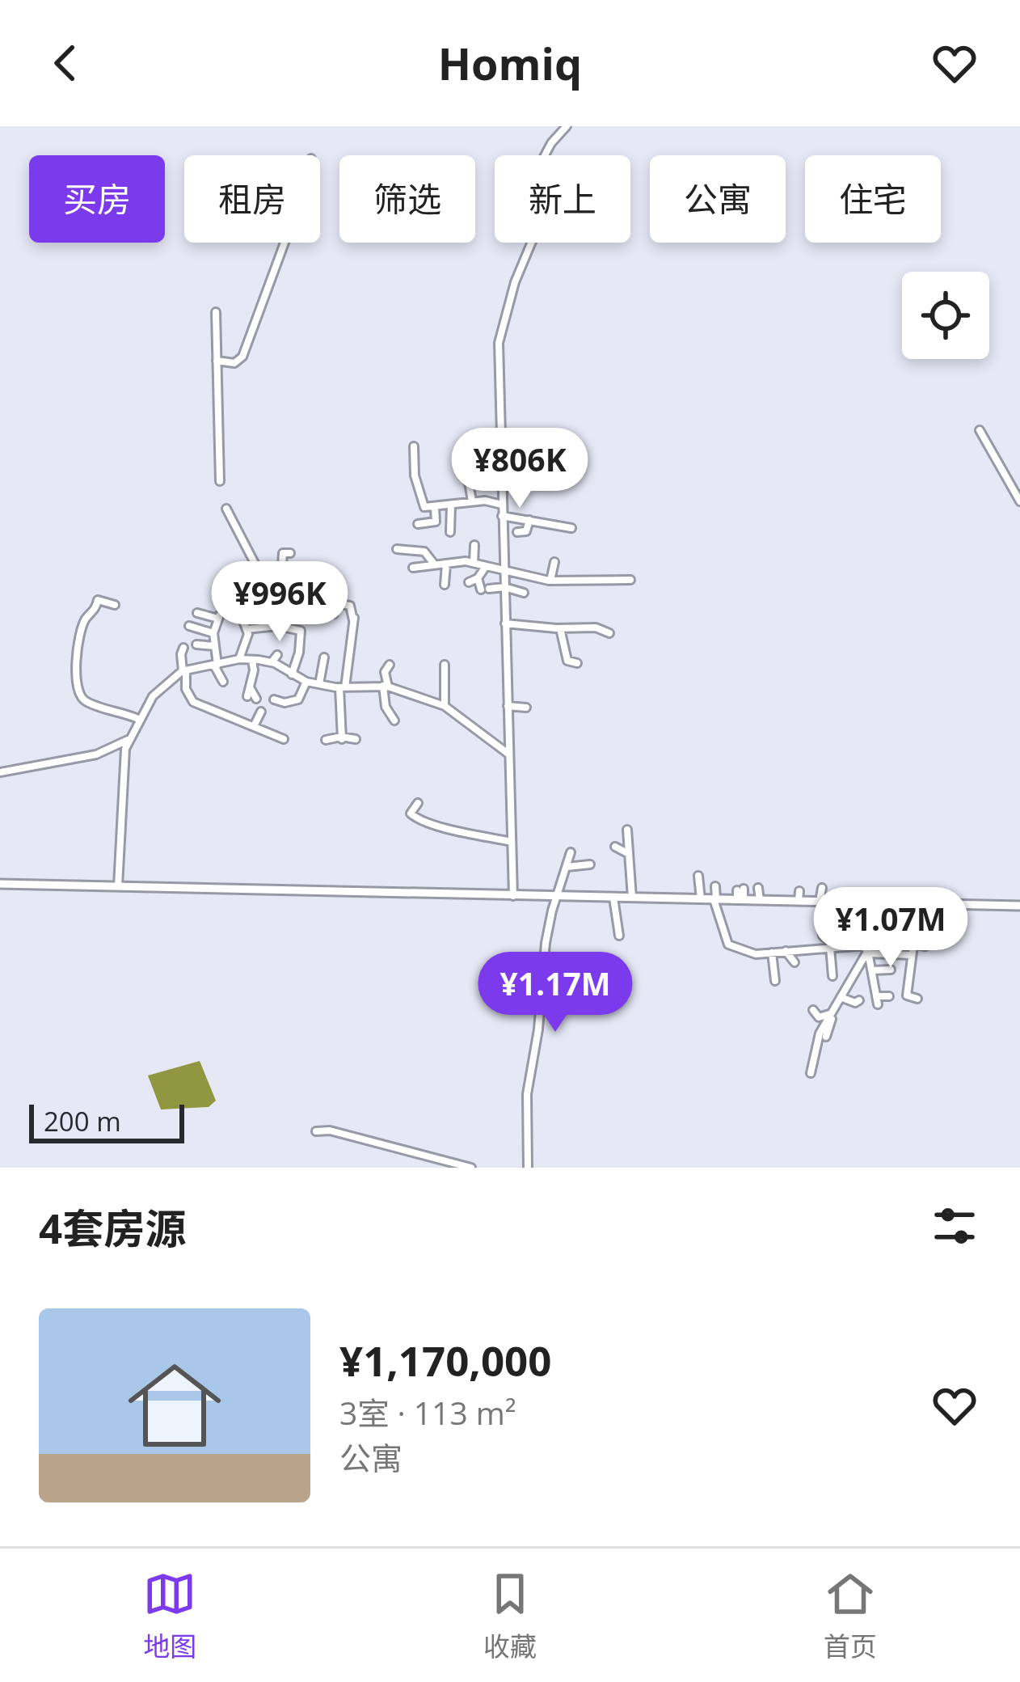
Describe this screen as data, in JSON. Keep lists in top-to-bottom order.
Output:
{
  "scale_bar": "200 m",
  "page": {
    "header": "Homiq",
    "chip": [
      "买房",
      "租房",
      "筛选",
      "新上",
      "公寓",
      "住宅"
    ],
    "price": [
      "¥806K",
      "¥996K",
      "¥1.07M",
      "¥1.17M"
    ],
    "scale": "200 m",
    "heading": "4套房源",
    "list": [
      {
        "name": "¥1,170,000",
        "note": "3室 · 113 m² · 公寓"
      }
    ],
    "tabs": ["地图", "收藏", "首页"]
  }
}
